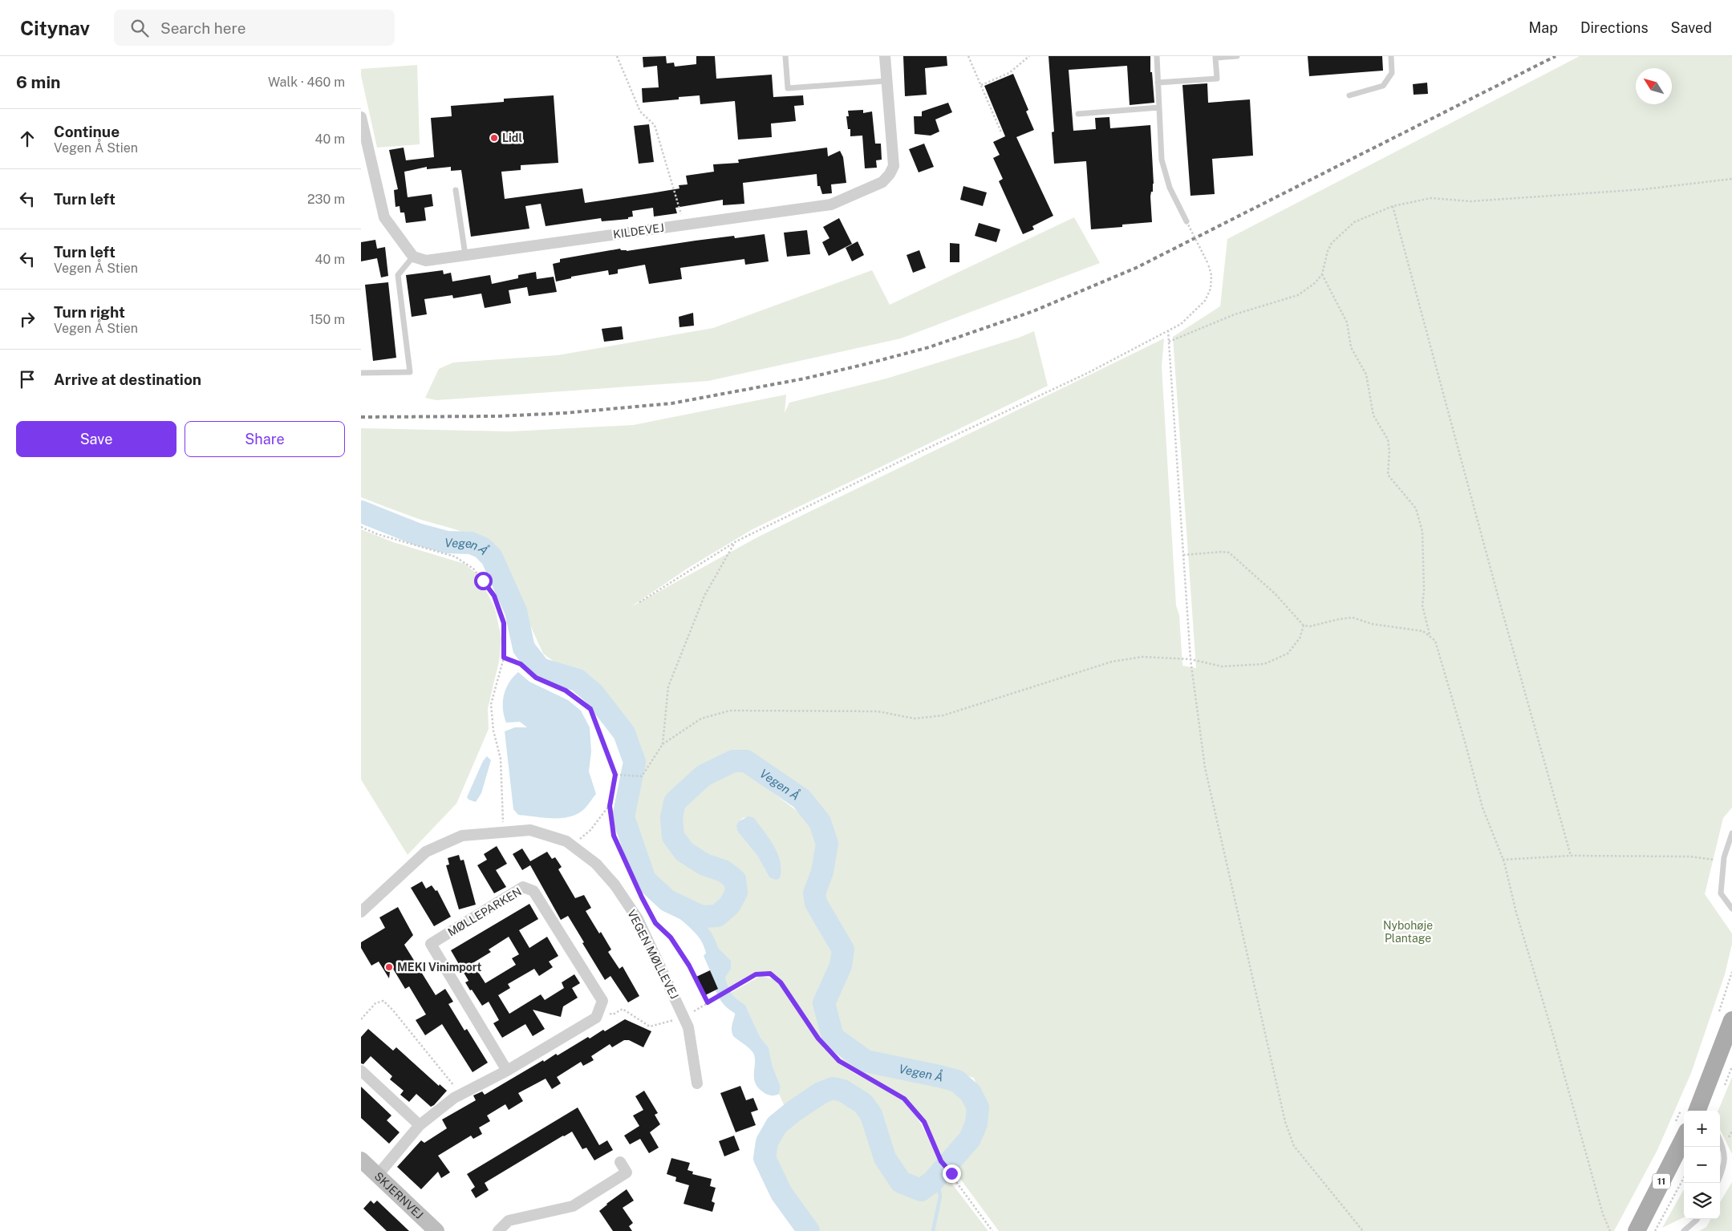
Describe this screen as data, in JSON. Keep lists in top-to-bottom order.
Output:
{
  "streets": {
    "main road": ["11"],
    "street": [
      "KILDEVEJ",
      "MØLLEPARKEN",
      "VEGEN MØLLEVEJ",
      "SKJERNVEJ"
    ]
  },
  "water": ["Vegen Å"],
  "parks": ["Nybohøje Plantage"],
  "places": ["Lidl", "MEKI Vinimport"],
  "north": "top left",
  "page": {
    "header": "Citynav",
    "search": "Search here",
    "nav": ["Map", "Directions", "Saved"],
    "heading": ["6 min", "Walk · 460 m"],
    "list": [
      ["Continue", "Vegen Å Stien", "40 m"],
      ["Turn left", "230 m"],
      ["Turn left", "Vegen Å Stien", "40 m"],
      ["Turn right", "Vegen Å Stien", "150 m"],
      "Arrive at destination"
    ],
    "buttons": ["Save", "Share"],
    "map_buttons": ["+", "−"]
  }
}
